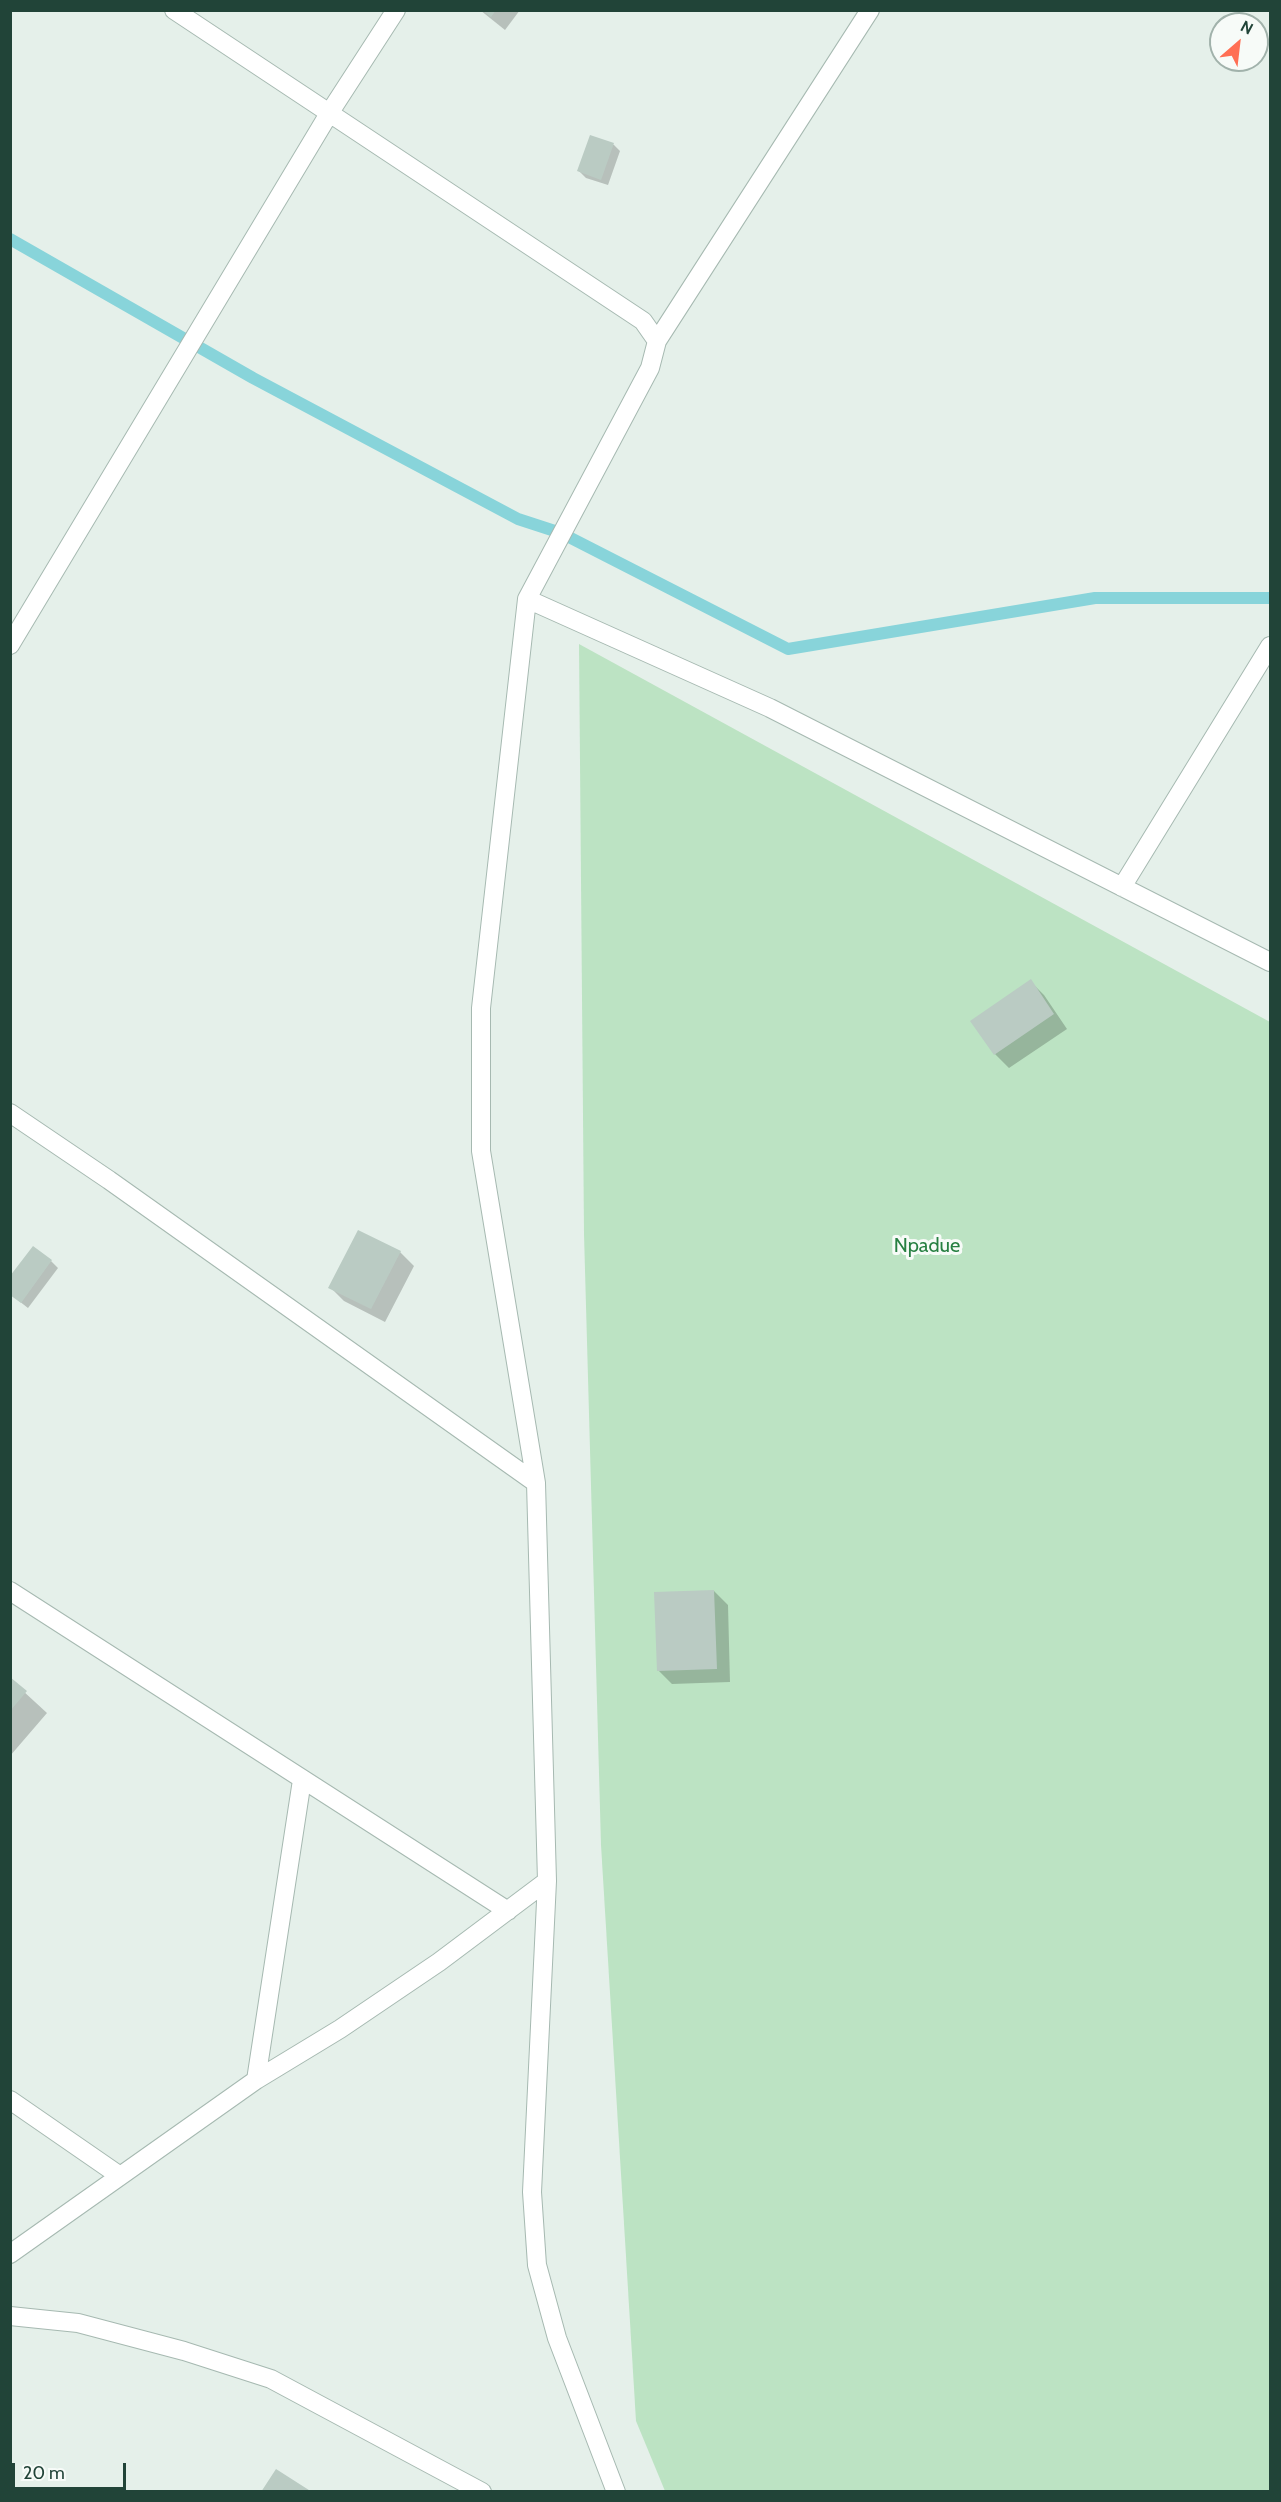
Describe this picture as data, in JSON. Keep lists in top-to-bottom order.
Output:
{
  "parks": ["Npadue"],
  "scale_bar": "20 m",
  "north": "top right"
}
